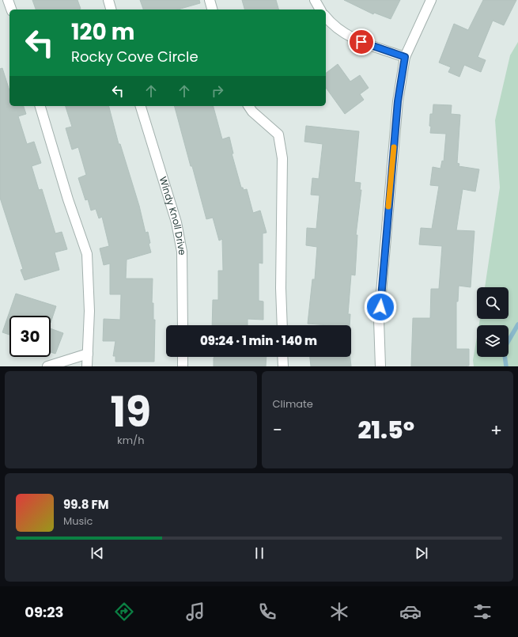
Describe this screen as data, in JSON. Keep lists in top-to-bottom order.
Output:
{
  "streets": {
    "street": ["Windy Knoll Drive"]
  },
  "page": {
    "turn": ["120 m", "Rocky Cove Circle"],
    "limit": "30",
    "trip": "09:24 · 1 min · 140 m",
    "tile": [
      ["19", "km/h"],
      "Climate"
    ],
    "heat": ["−", "21.5°", "+"],
    "song": ["99.8 FM", "Music"],
    "tabs": "09:23"
  }
}
